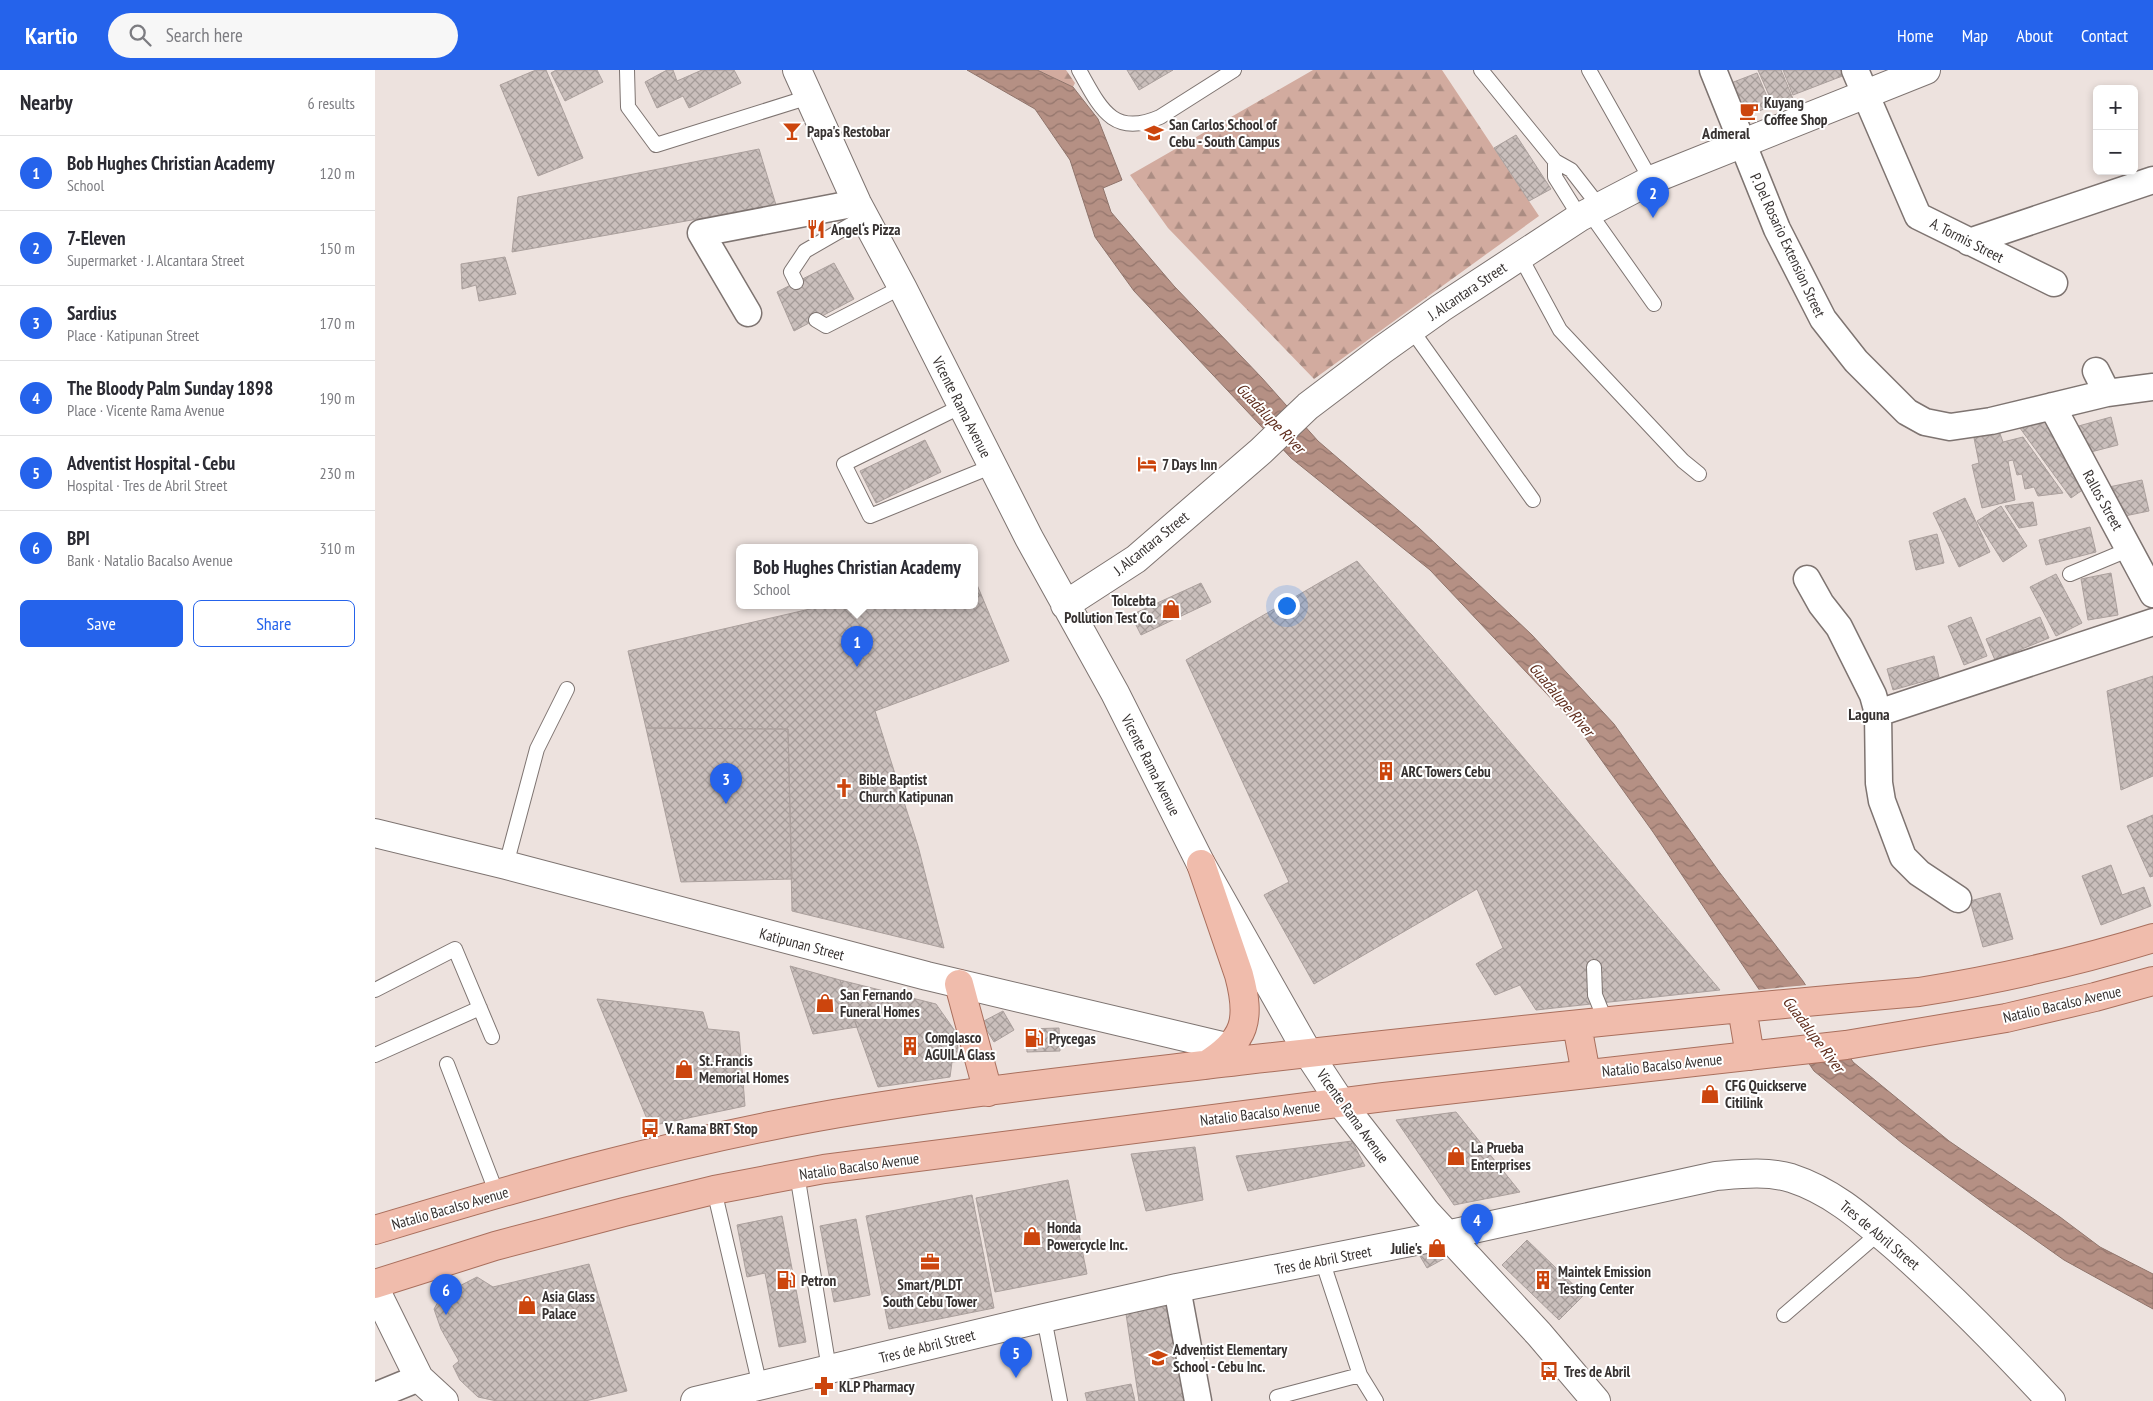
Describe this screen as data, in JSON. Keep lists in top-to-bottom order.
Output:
{
  "streets": {
    "main road": ["Natalio Bacalso Avenue"],
    "street": [
      "A. Tormis Street",
      "P. Del Rosario Extension Street",
      "J. Alcantara Street",
      "Vicente Rama Avenue",
      "Rallos Street",
      "Katipunan Street",
      "Tres de Abril Street"
    ]
  },
  "crossings": [
    ["A. Tormis Street", "J. Alcantara Street"],
    ["P. Del Rosario Extension Street", "J. Alcantara Street"],
    ["P. Del Rosario Extension Street", "Rallos Street"],
    ["J. Alcantara Street", "Vicente Rama Avenue"],
    ["Vicente Rama Avenue", "Natalio Bacalso Avenue"],
    ["Vicente Rama Avenue", "Tres de Abril Street"]
  ],
  "districts": ["Admeral", "Laguna"],
  "water": ["Guadalupe River"],
  "places": {
    "cafe": ["Kuyang Coffee Shop"],
    "bar": ["Papa's Restobar"],
    "school or university": ["San Carlos School of Cebu - South Campus", "Adventist Elementary School - Cebu Inc."],
    "restaurant": ["Angel‘s Pizza"],
    "hotel": ["7 Days Inn"],
    "shop": [
      "Tolcebta Pollution Test Co.",
      "San Fernando Funeral Homes",
      "St. Francis Memorial Homes",
      "CFG Quickserve Citilink",
      "La Prueba Enterprises",
      "Honda Powercycle Inc.",
      "Julie's",
      "Asia Glass Palace"
    ],
    "building": ["ARC Towers Cebu", "Comglasco AGUILA Glass", "Maintek Emission Testing Center"],
    "church": ["Bible Baptist Church Katipunan"],
    "fuel station": ["Prycegas", "Petron"],
    "bus stop": ["V. Rama BRT Stop", "Tres de Abril"],
    "office": ["Smart/PLDT South Cebu Tower"],
    "pharmacy": ["KLP Pharmacy"]
  },
  "page": {
    "header": "Kartio",
    "search": "Search here",
    "nav": [
      "Home",
      "Map",
      "About",
      "Contact"
    ],
    "heading": ["Nearby", "6 results"],
    "map_buttons": ["+", "−"],
    "list": [
      {
        "mark": "1",
        "name": "Bob Hughes Christian Academy",
        "note": "School",
        "value": "120 m"
      },
      {
        "mark": "2",
        "name": "7-Eleven",
        "note": "Supermarket · J. Alcantara Street",
        "value": "150 m"
      },
      {
        "mark": "3",
        "name": "Sardius",
        "note": "Place · Katipunan Street",
        "value": "170 m"
      },
      {
        "mark": "4",
        "name": "The Bloody Palm Sunday 1898",
        "note": "Place · Vicente Rama Avenue",
        "value": "190 m"
      },
      {
        "mark": "5",
        "name": "Adventist Hospital - Cebu",
        "note": "Hospital · Tres de Abril Street",
        "value": "230 m"
      },
      {
        "mark": "6",
        "name": "BPI",
        "note": "Bank · Natalio Bacalso Avenue",
        "value": "310 m"
      }
    ],
    "pins": [
      "2",
      "1",
      "3",
      "4",
      "6",
      "5"
    ],
    "popup": ["Bob Hughes Christian Academy", "School"],
    "buttons": ["Save", "Share"]
  }
}
